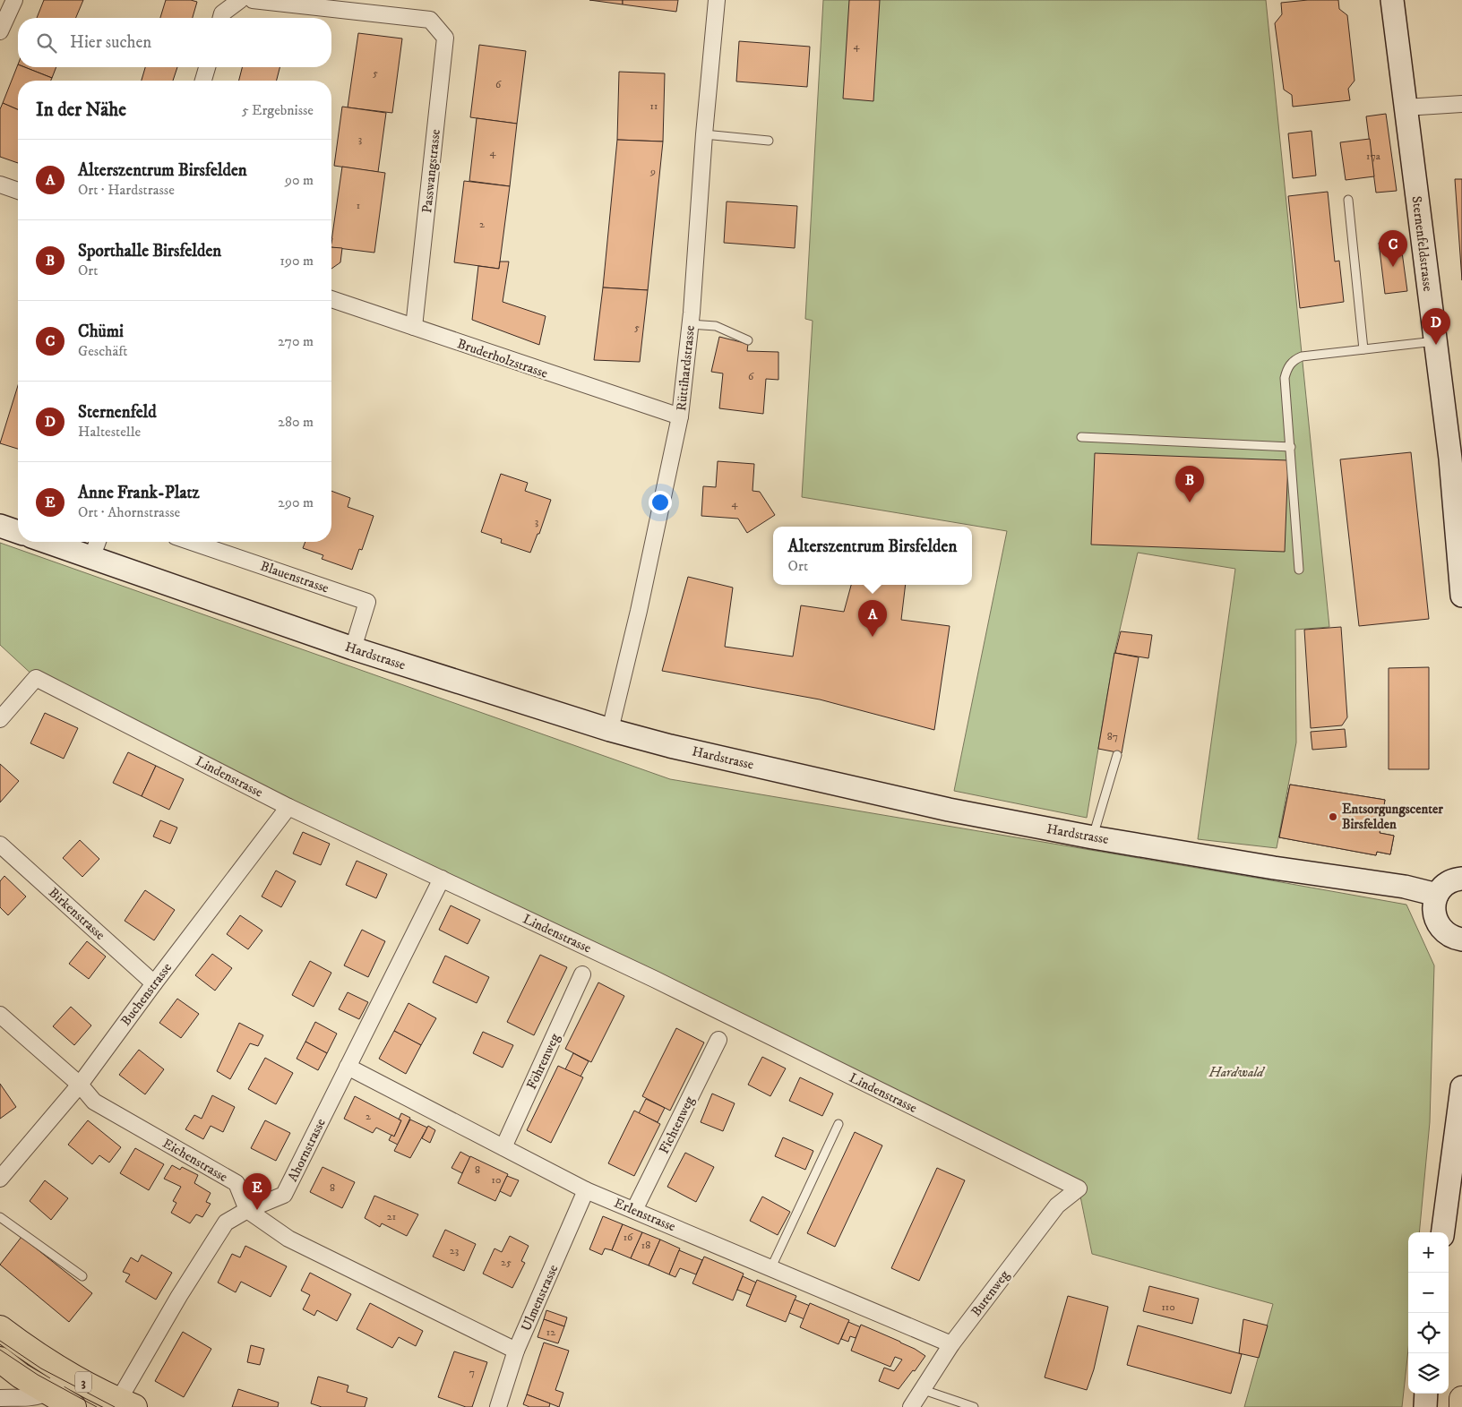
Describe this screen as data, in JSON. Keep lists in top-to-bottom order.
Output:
{
  "streets": {
    "main road": ["3"],
    "street": [
      "Passwangstrasse",
      "Sternenfeldstrasse",
      "Bruderholzstrasse",
      "Rüttihardstrasse",
      "Blauenstrasse",
      "Hardstrasse",
      "Lindenstrasse",
      "Birkenstrasse",
      "Buchenstrasse",
      "Föhrenweg",
      "Fichtenweg",
      "Ahornstrasse",
      "Eichenstrasse",
      "Erlenstrasse",
      "Burenweg",
      "Ulmenstrasse"
    ]
  },
  "crossings": [
    ["Passwangstrasse", "Bruderholzstrasse"],
    ["Bruderholzstrasse", "Rüttihardstrasse"],
    ["Rüttihardstrasse", "Hardstrasse"],
    ["Blauenstrasse", "Hardstrasse"],
    ["Lindenstrasse", "Buchenstrasse"],
    ["Lindenstrasse", "Ahornstrasse"],
    ["Lindenstrasse", "Burenweg"],
    ["Birkenstrasse", "Buchenstrasse"],
    ["Buchenstrasse", "Eichenstrasse"],
    ["Föhrenweg", "Erlenstrasse"],
    ["Fichtenweg", "Erlenstrasse"],
    ["Ahornstrasse", "Eichenstrasse"],
    ["Ahornstrasse", "Erlenstrasse"],
    ["Ahornstrasse", "3"],
    ["Erlenstrasse", "Burenweg"],
    ["Erlenstrasse", "Ulmenstrasse"]
  ],
  "parks": ["Hardwald"],
  "places": ["Entsorgungscenter Birsfelden"],
  "house_numbers": [
    "4",
    "5",
    "6",
    "11",
    "3",
    "4",
    "17a",
    "9",
    "1",
    "2",
    "5",
    "6",
    "4",
    "3",
    "87",
    "2",
    "8",
    "10",
    "8",
    "21",
    "16",
    "18",
    "23",
    "25",
    "110",
    "12",
    "7"
  ],
  "page": {
    "search": "Hier suchen",
    "heading": ["In der Nähe", "5 Ergebnisse"],
    "list": [
      {
        "mark": "A",
        "name": "Alterszentrum Birsfelden",
        "note": "Ort · Hardstrasse",
        "value": "90 m"
      },
      {
        "mark": "B",
        "name": "Sporthalle Birsfelden",
        "note": "Ort",
        "value": "190 m"
      },
      {
        "mark": "C",
        "name": "Chümi",
        "note": "Geschäft",
        "value": "270 m"
      },
      {
        "mark": "D",
        "name": "Sternenfeld",
        "note": "Haltestelle",
        "value": "280 m"
      },
      {
        "mark": "E",
        "name": "Anne Frank-Platz",
        "note": "Ort · Ahornstrasse",
        "value": "290 m"
      }
    ],
    "pins": [
      "C",
      "D",
      "B",
      "A",
      "E"
    ],
    "popup": ["Alterszentrum Birsfelden", "Ort"],
    "map_buttons": ["+", "−"]
  }
}
